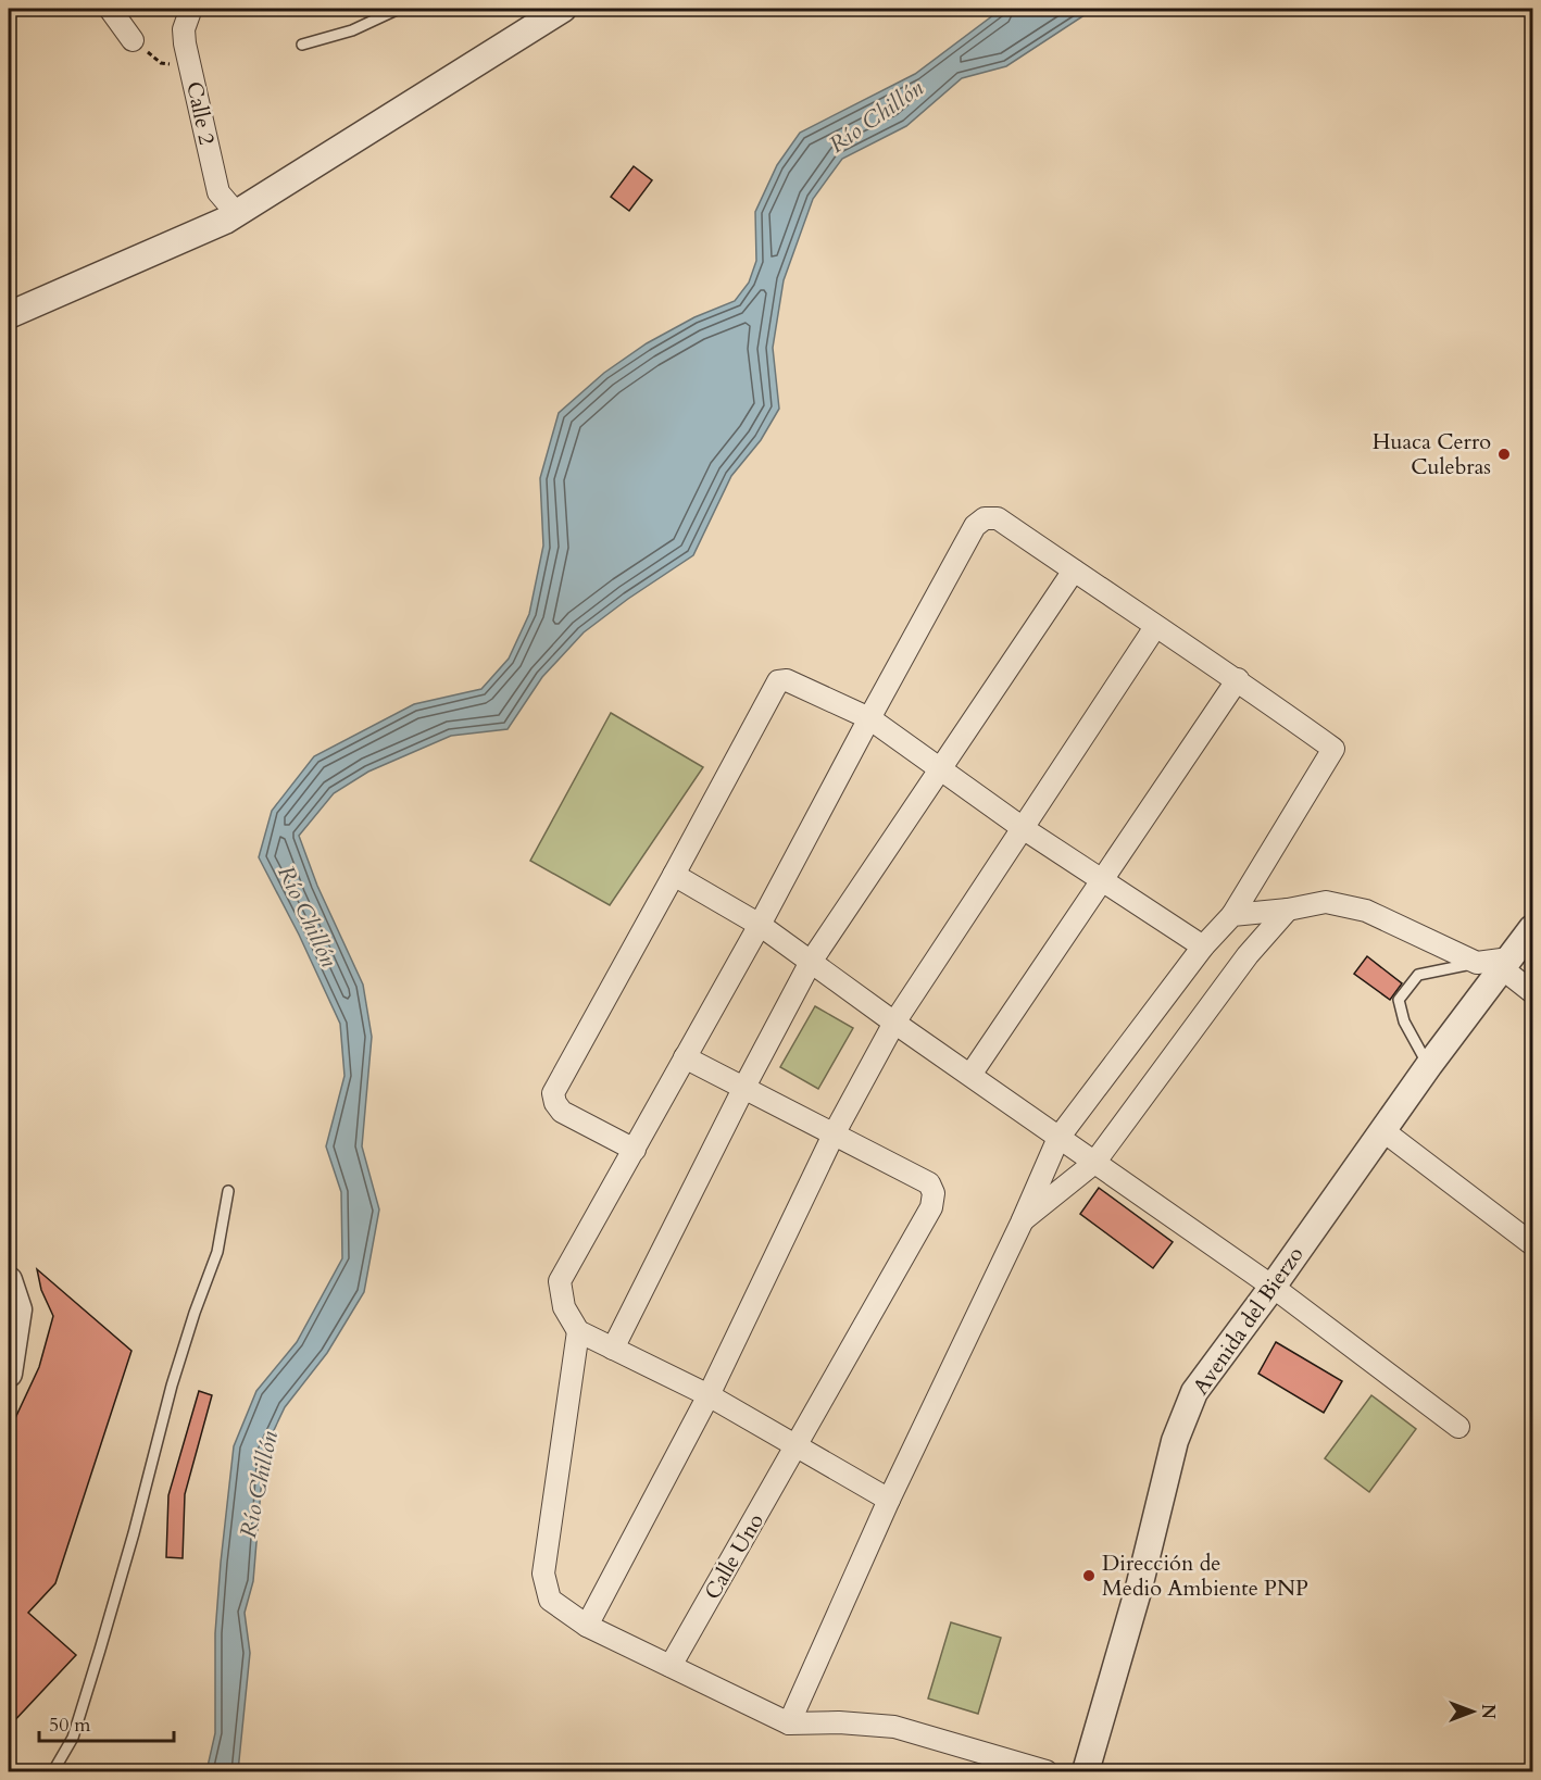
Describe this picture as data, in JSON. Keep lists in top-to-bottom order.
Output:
{
  "streets": {
    "street": ["Calle 2", "Avenida del Bierzo", "Calle Uno"]
  },
  "water": ["Río Chillón"],
  "places": ["Huaca Cerro Culebras", "Dirección de Medio Ambiente PNP"],
  "scale_bar": "50 m",
  "north": "right"
}
